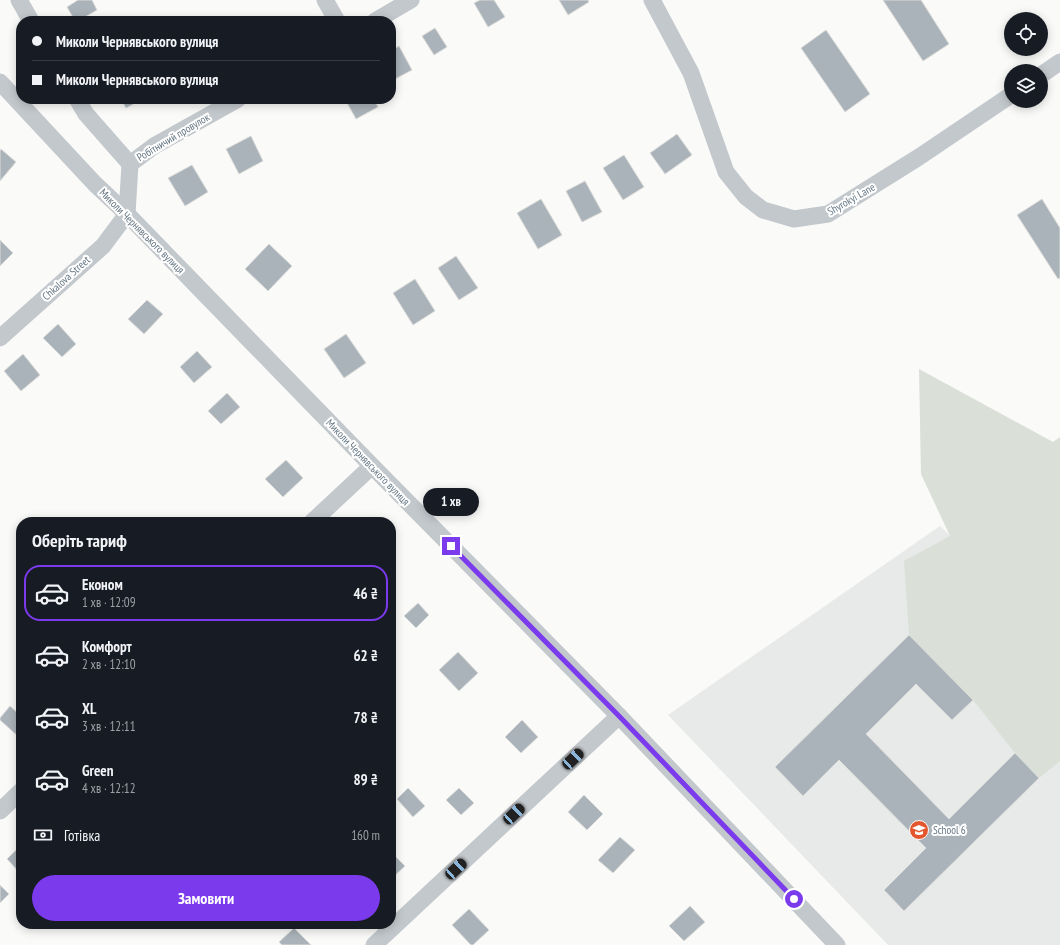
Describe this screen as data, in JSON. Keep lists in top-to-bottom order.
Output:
{
  "streets": {
    "street": [
      "Робітничий провулок",
      "Shyrokyi Lane",
      "Миколи Чернявського вулиця",
      "Chkalova Street"
    ]
  },
  "crossings": [
    ["Миколи Чернявського вулиця", "Chkalova Street"]
  ],
  "places": {
    "school or university": ["School 6"]
  },
  "page": {
    "banner": ["Миколи Чернявського вулиця", "Миколи Чернявського вулиця"],
    "bubble": "1 хв",
    "heading": "Оберіть тариф",
    "list": [
      {
        "name": "Економ",
        "note": "1 хв · 12:09",
        "value": "46 ₴"
      },
      {
        "name": "Комфорт",
        "note": "2 хв · 12:10",
        "value": "62 ₴"
      },
      {
        "name": "XL",
        "note": "3 хв · 12:11",
        "value": "78 ₴"
      },
      {
        "name": "Green",
        "note": "4 хв · 12:12",
        "value": "89 ₴"
      }
    ],
    "pay": ["Готівка", "160 m"],
    "buttons": "Замовити"
  }
}
